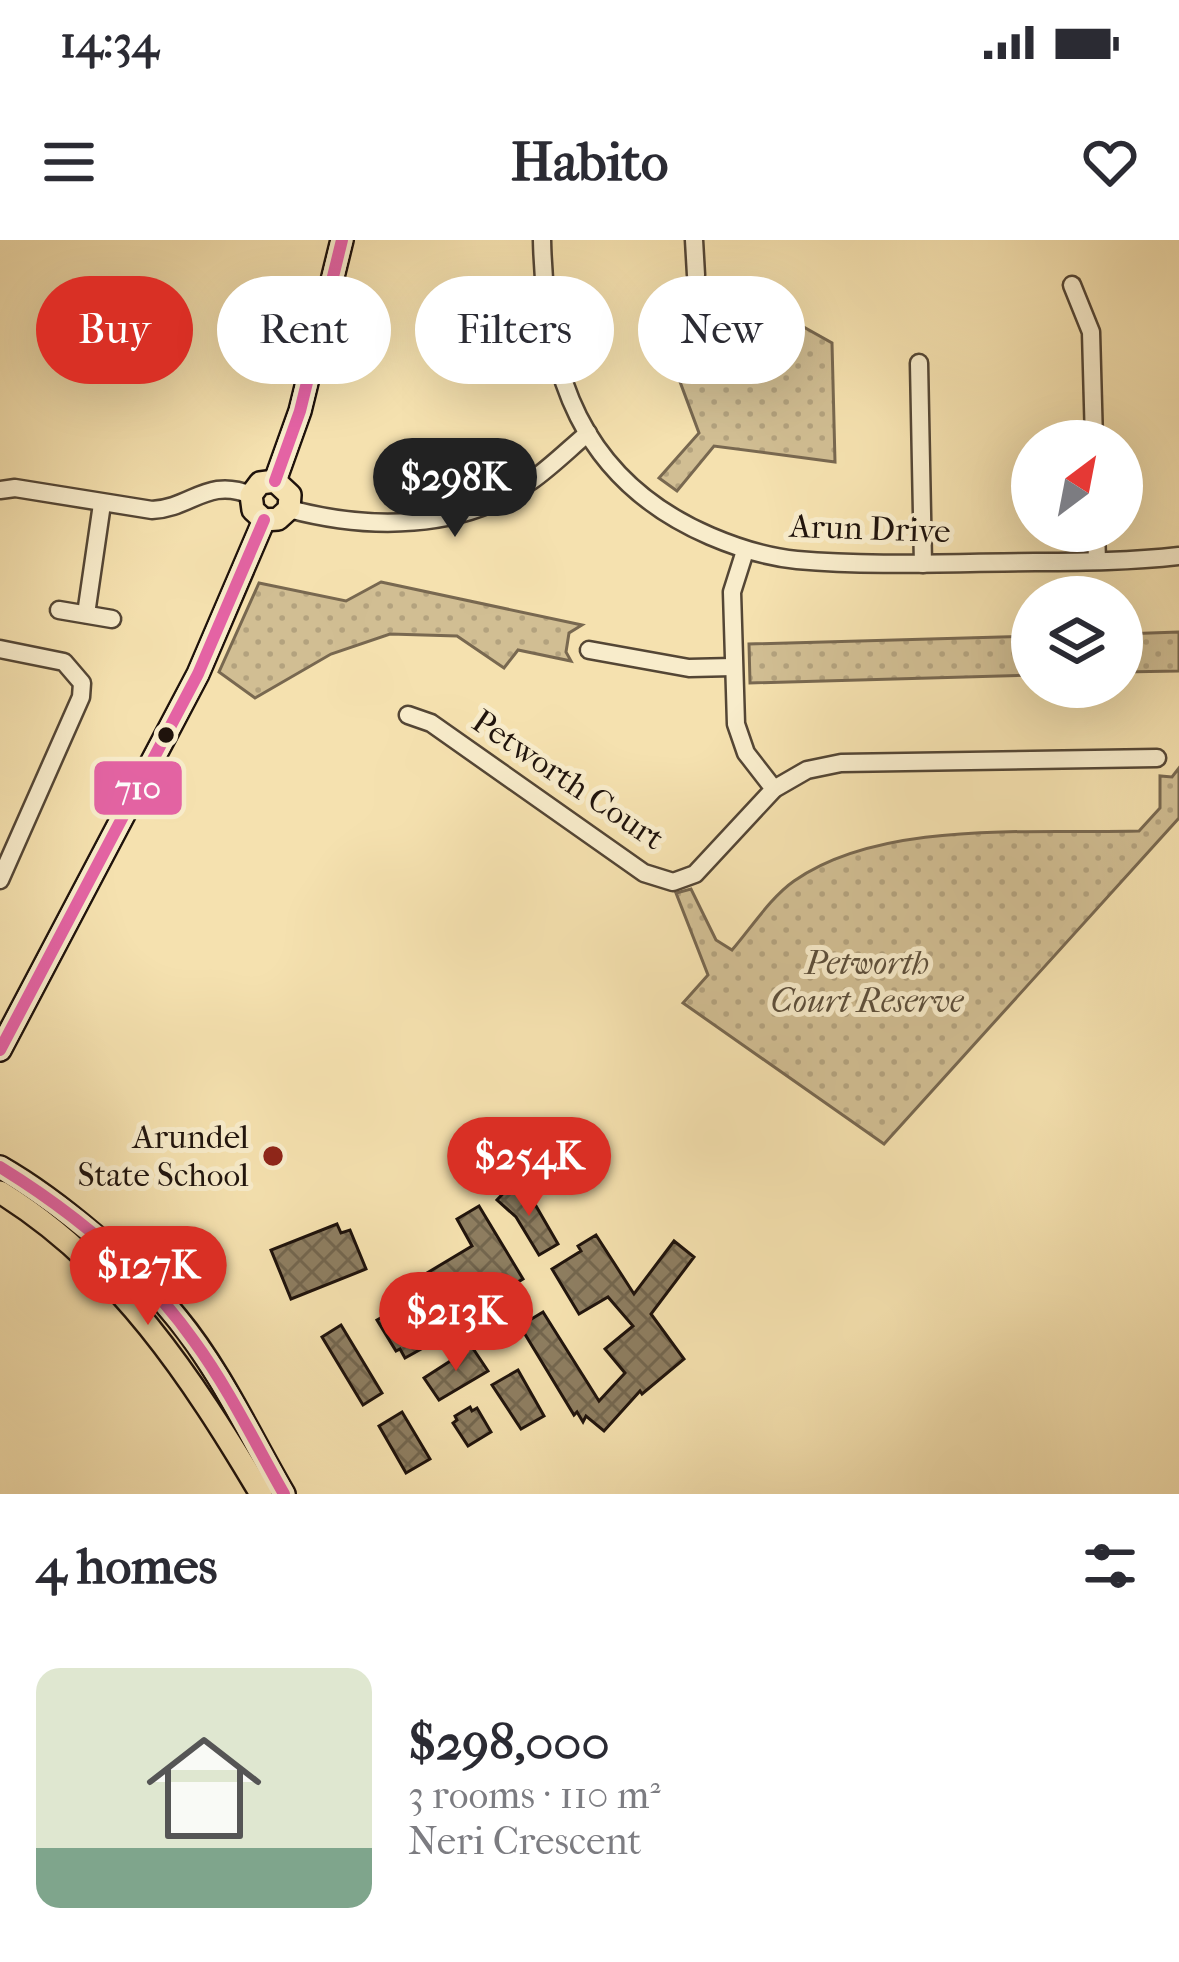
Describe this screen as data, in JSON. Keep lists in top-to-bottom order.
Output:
{
  "streets": {
    "street": ["Arun Drive", "Petworth Court"]
  },
  "parks": ["Petworth Court Reserve"],
  "places": ["Arundel State School"],
  "lines": ["transit line 710"],
  "north": "top right",
  "page": {
    "status": "14:34",
    "header": "Habito",
    "chip": [
      "Buy",
      "Rent",
      "Filters",
      "New"
    ],
    "price": [
      "$298K",
      "$254K",
      "$127K",
      "$213K"
    ],
    "heading": "4 homes",
    "list": [
      {
        "name": "$298,000",
        "note": "3 rooms · 110 m² · Neri Crescent"
      }
    ]
  }
}
